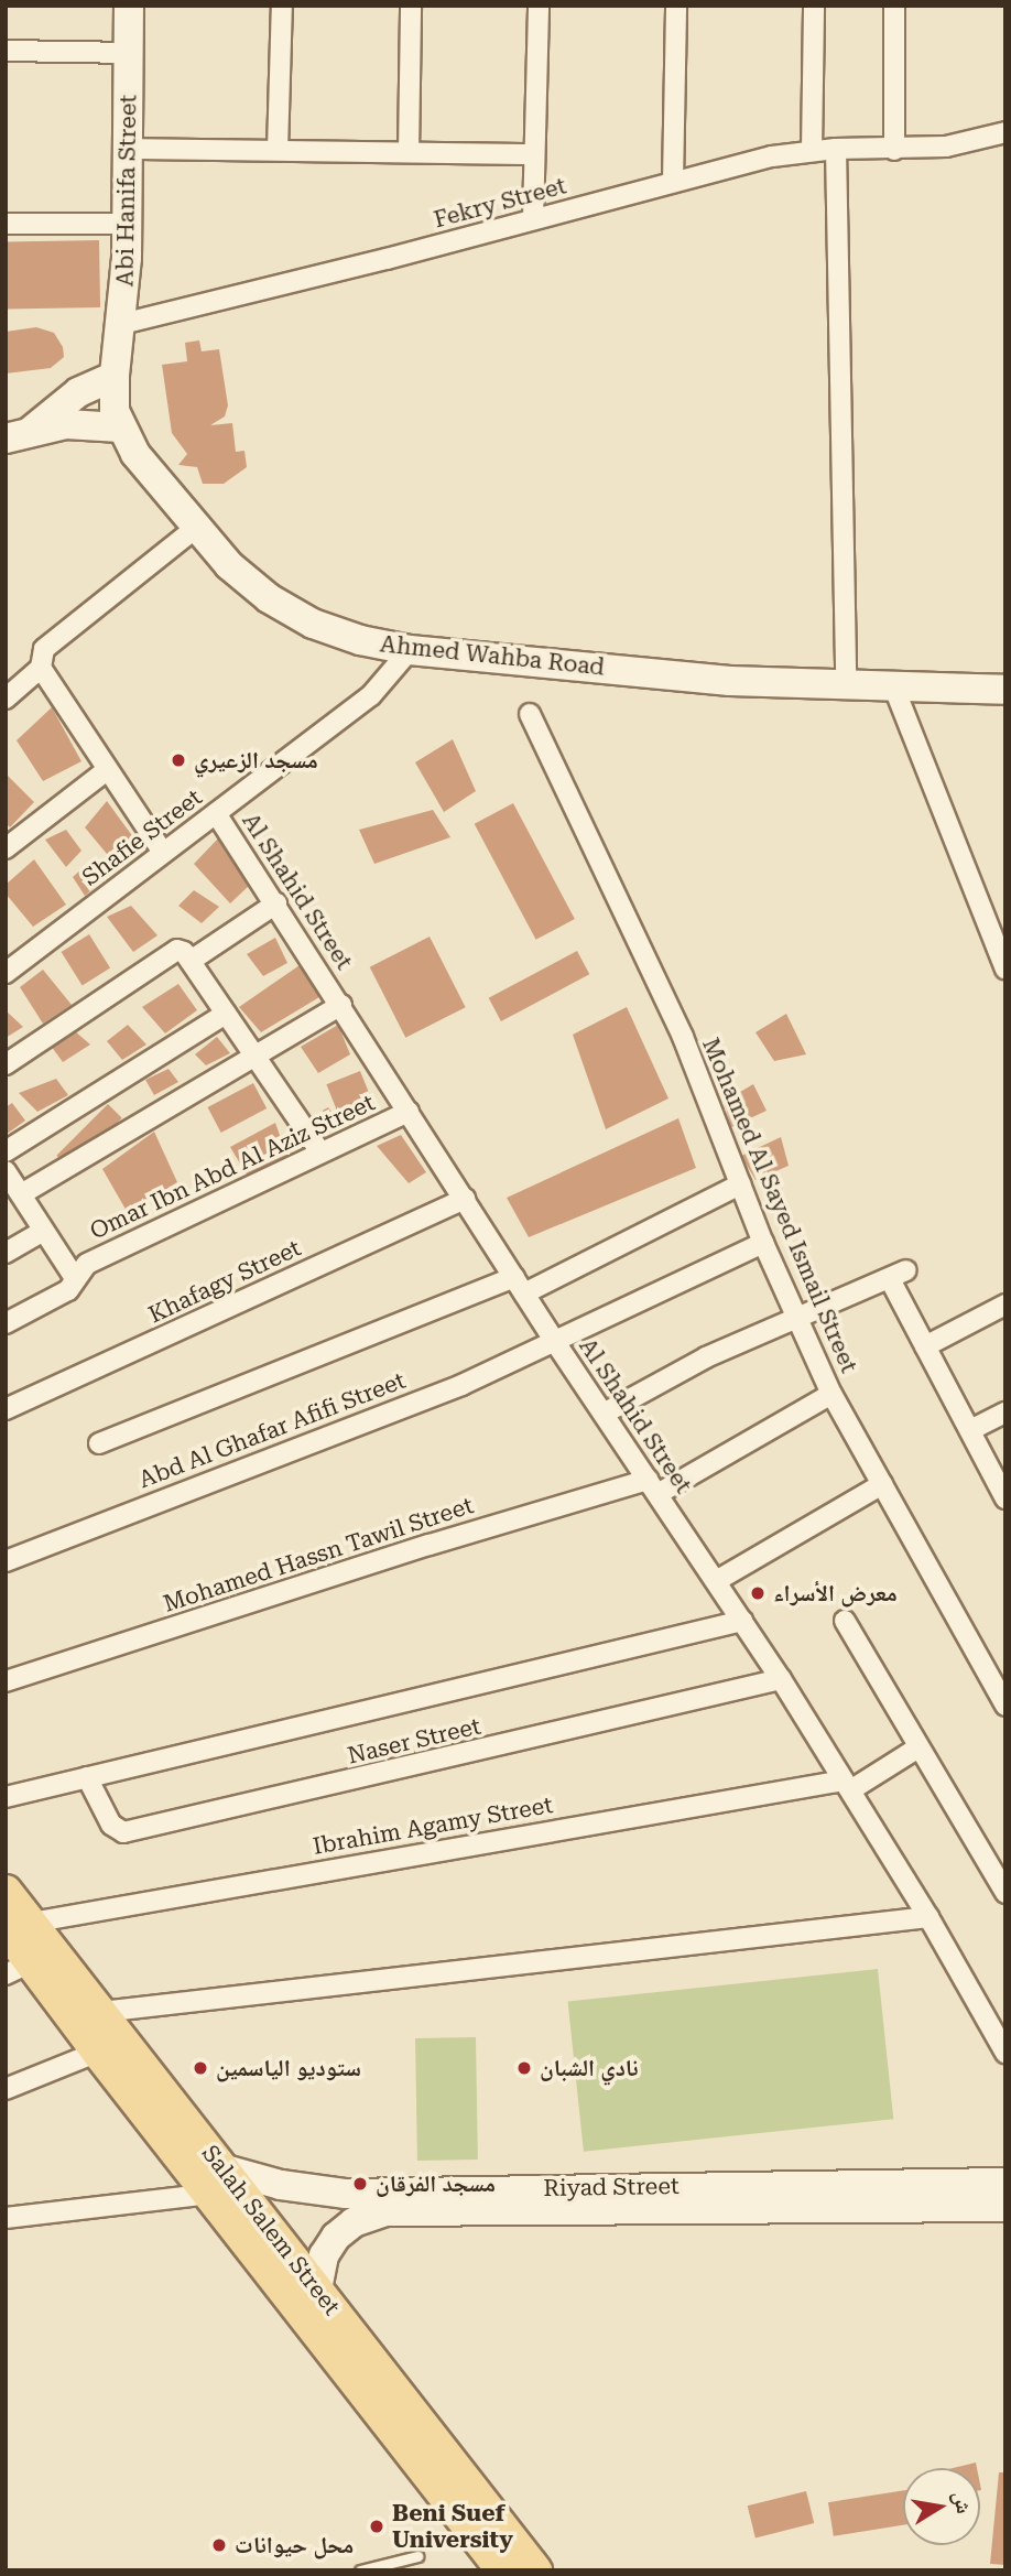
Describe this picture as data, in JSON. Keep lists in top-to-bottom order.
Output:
{
  "streets": {
    "main road": ["Salah Salem Street"],
    "street": [
      "Abi Hanifa Street",
      "Fekry Street",
      "Ahmed Wahba Road",
      "Shafie Street",
      "Al Shahid Street",
      "Omar Ibn Abd Al Aziz Street",
      "Mohamed Al Sayed Ismail Street",
      "Khafagy Street",
      "Abd Al Ghafar Afifi Street",
      "Mohamed Hassn Tawil Street",
      "Naser Street",
      "Ibrahim Agamy Street",
      "Riyad Street"
    ]
  },
  "crossings": [
    ["Abi Hanifa Street", "Fekry Street"],
    ["Abi Hanifa Street", "Ahmed Wahba Road"],
    ["Ahmed Wahba Road", "Shafie Street"],
    ["Shafie Street", "Al Shahid Street"],
    ["Al Shahid Street", "Omar Ibn Abd Al Aziz Street"],
    ["Al Shahid Street", "Khafagy Street"],
    ["Al Shahid Street", "Abd Al Ghafar Afifi Street"],
    ["Al Shahid Street", "Mohamed Hassn Tawil Street"],
    ["Al Shahid Street", "Naser Street"],
    ["Al Shahid Street", "Ibrahim Agamy Street"],
    ["Mohamed Al Sayed Ismail Street", "Abd Al Ghafar Afifi Street"],
    ["Mohamed Al Sayed Ismail Street", "Mohamed Hassn Tawil Street"],
    ["Ibrahim Agamy Street", "Salah Salem Street"],
    ["Riyad Street", "Salah Salem Street"]
  ],
  "places": [
    "مسجد الزعيري",
    "معرض الأسراء",
    "ستوديو الياسمين",
    "نادي الشبان",
    "مسجد الفرقان",
    "Beni Suef University",
    "محل حيوانات"
  ],
  "north": "right"
}
